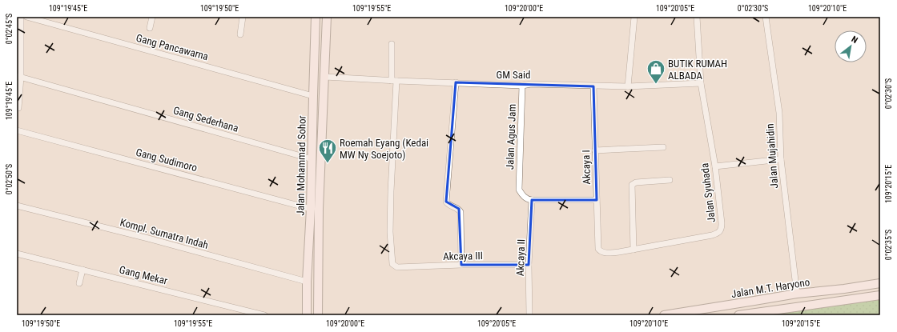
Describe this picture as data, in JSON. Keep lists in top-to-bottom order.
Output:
{
  "streets": {
    "street": [
      "Gang Pancawarna",
      "GM Said",
      "Gang Sederhana",
      "Jalan Agus Jam",
      "Jalan Mujahidin",
      "Gang Sudimoro",
      "Jalan Mohammad Sohor",
      "Akcaya I",
      "Jalan Syuhada",
      "Kompl. Sumatra Indah",
      "Akcaya III",
      "Akcaya II",
      "Gang Mekar",
      "Jalan M.T. Haryono"
    ]
  },
  "crossings": [
    ["Gang Pancawarna", "Jalan Mohammad Sohor"],
    ["GM Said", "Jalan Agus Jam"],
    ["GM Said", "Jalan Mohammad Sohor"],
    ["GM Said", "Akcaya I"],
    ["GM Said", "Jalan Syuhada"],
    ["GM Said", "Akcaya III"],
    ["Gang Sederhana", "Jalan Mohammad Sohor"],
    ["Jalan Agus Jam", "Akcaya II"],
    ["Jalan Mujahidin", "Jalan M.T. Haryono"],
    ["Gang Sudimoro", "Jalan Mohammad Sohor"],
    ["Jalan Mohammad Sohor", "Kompl. Sumatra Indah"],
    ["Akcaya I", "Jalan Syuhada"],
    ["Akcaya III", "Akcaya II"]
  ],
  "places": {
    "shop": ["BUTIK RUMAH ALBADA"],
    "restaurant": ["Roemah Eyang (Kedai MW Ny Soejoto)"]
  },
  "north": "top right",
  "coordinates": [
    "109°19'45\"E",
    "109°19'50\"E",
    "109°19'55\"E",
    "109°20'00\"E",
    "109°20'05\"E",
    "0°02'30\"S",
    "109°20'10\"E",
    "0°02'45\"S",
    "0°02'50\"S",
    "109°20'15\"E",
    "0°02'35\"S"
  ]
}
